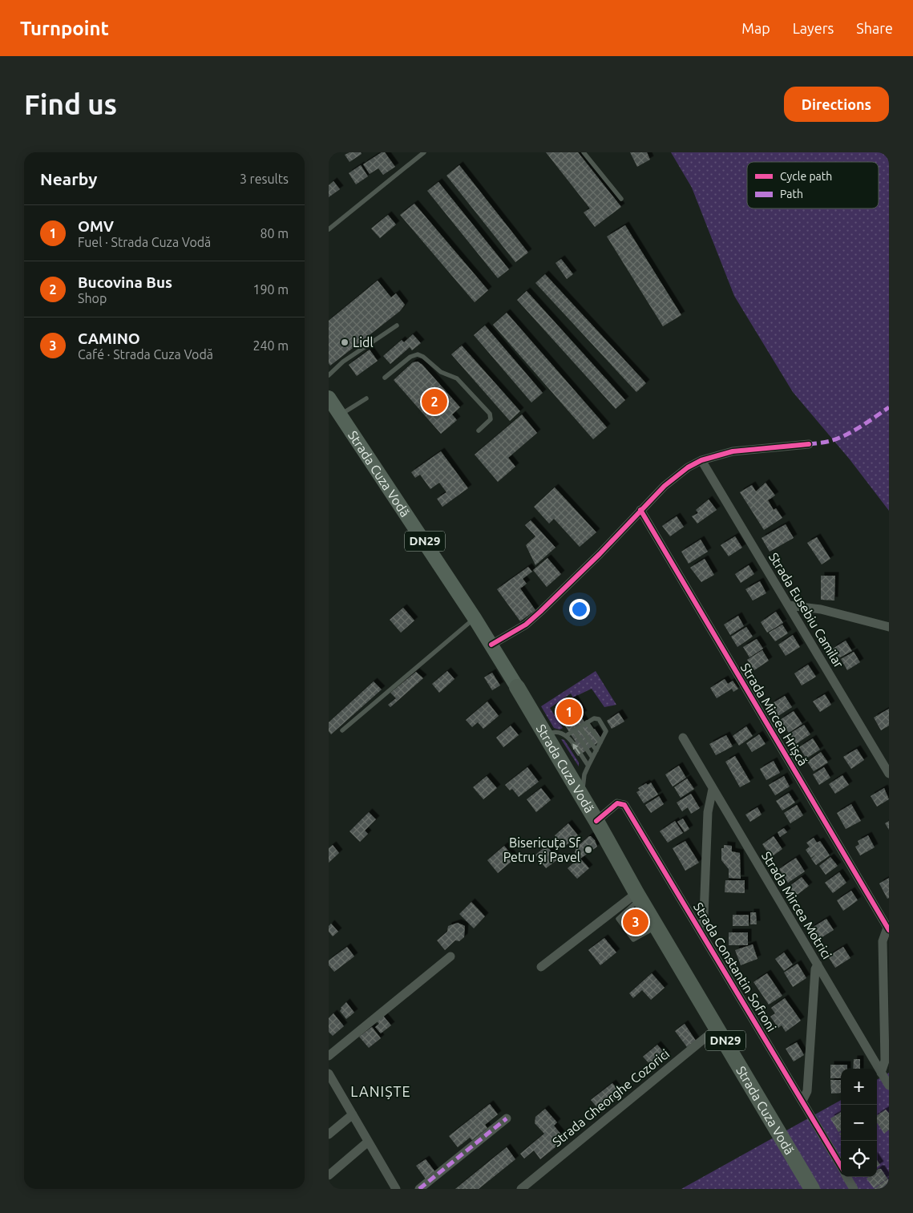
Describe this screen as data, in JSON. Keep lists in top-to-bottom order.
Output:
{
  "streets": {
    "highway": ["Strada Cuza Vodă", "DN29"],
    "street": [
      "Strada Eusebiu Camilar",
      "Strada Mircea Hrișcă",
      "Strada Mircea Motrici",
      "Strada Constantin Sofroni",
      "Strada Gheorghe Cozorici"
    ]
  },
  "crossings": [
    ["Strada Cuza Vodă", "Strada Constantin Sofroni"],
    ["Strada Cuza Vodă", "Strada Gheorghe Cozorici"]
  ],
  "districts": ["LANIȘTE"],
  "places": ["Lidl", "Bisericuța Sf Petru și Pavel"],
  "legend": ["Cycle path", "Path"],
  "page": {
    "header": "Turnpoint",
    "nav": ["Map", "Layers", "Share"],
    "buttons": "Directions",
    "title": "Find us",
    "heading": ["Nearby", "3 results"],
    "list": [
      {
        "mark": "1",
        "name": "OMV",
        "note": "Fuel · Strada Cuza Vodă",
        "value": "80 m"
      },
      {
        "mark": "2",
        "name": "Bucovina Bus",
        "note": "Shop",
        "value": "190 m"
      },
      {
        "mark": "3",
        "name": "CAMINO",
        "note": "Café · Strada Cuza Vodă",
        "value": "240 m"
      }
    ],
    "pins": ["2", "1", "3"],
    "map_buttons": ["+", "−"]
  }
}
